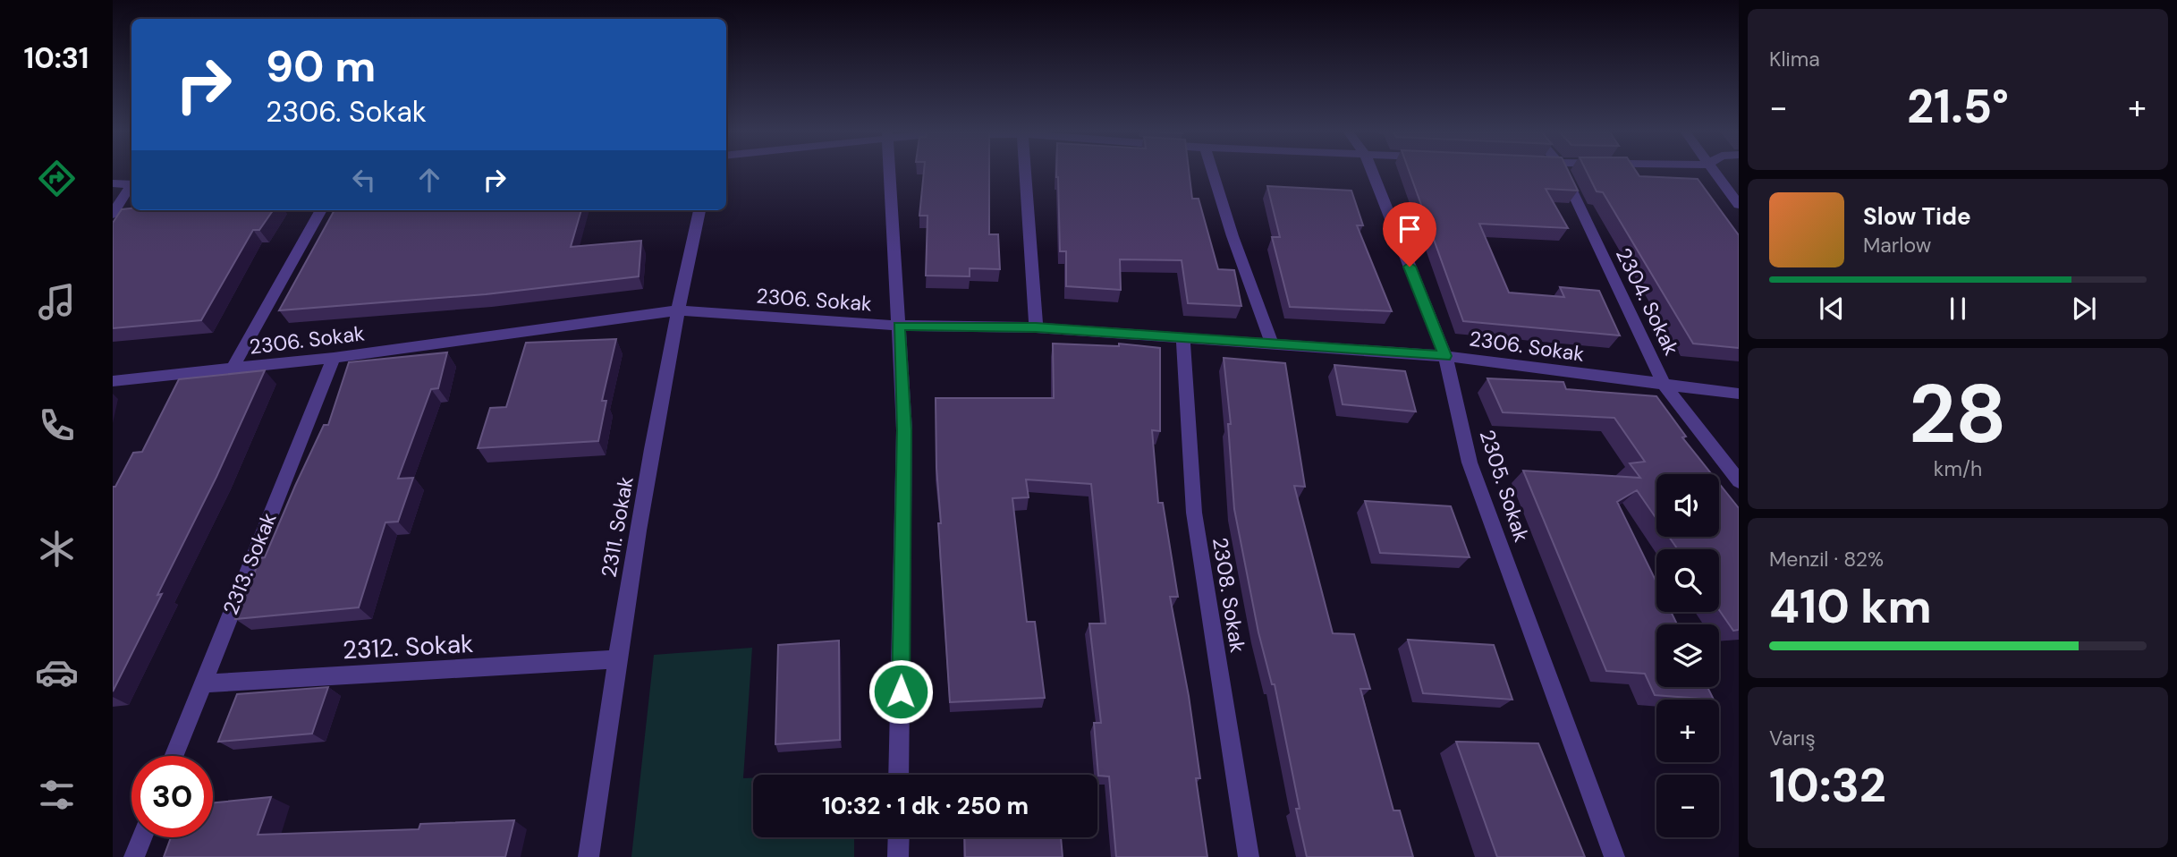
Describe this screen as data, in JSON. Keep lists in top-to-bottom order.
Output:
{
  "streets": {
    "street": [
      "2306. Sokak",
      "2304. Sokak",
      "2305. Sokak",
      "2311. Sokak",
      "2313. Sokak",
      "2308. Sokak",
      "2312. Sokak"
    ]
  },
  "crossings": [
    ["2306. Sokak", "2304. Sokak"],
    ["2306. Sokak", "2305. Sokak"],
    ["2306. Sokak", "2311. Sokak"],
    ["2306. Sokak", "2313. Sokak"],
    ["2306. Sokak", "2308. Sokak"],
    ["2311. Sokak", "2312. Sokak"],
    ["2313. Sokak", "2312. Sokak"]
  ],
  "page": {
    "tabs": "10:31",
    "tile": [
      "Klima",
      ["28", "km/h"],
      ["Menzil · 82%", "410 km"],
      ["Varış", "10:32"]
    ],
    "turn": ["90 m", "2306. Sokak"],
    "heat": ["−", "21.5°", "+"],
    "song": ["Slow Tide", "Marlow"],
    "map_buttons": ["+", "−"],
    "limit": "30",
    "trip": "10:32 · 1 dk · 250 m"
  }
}
